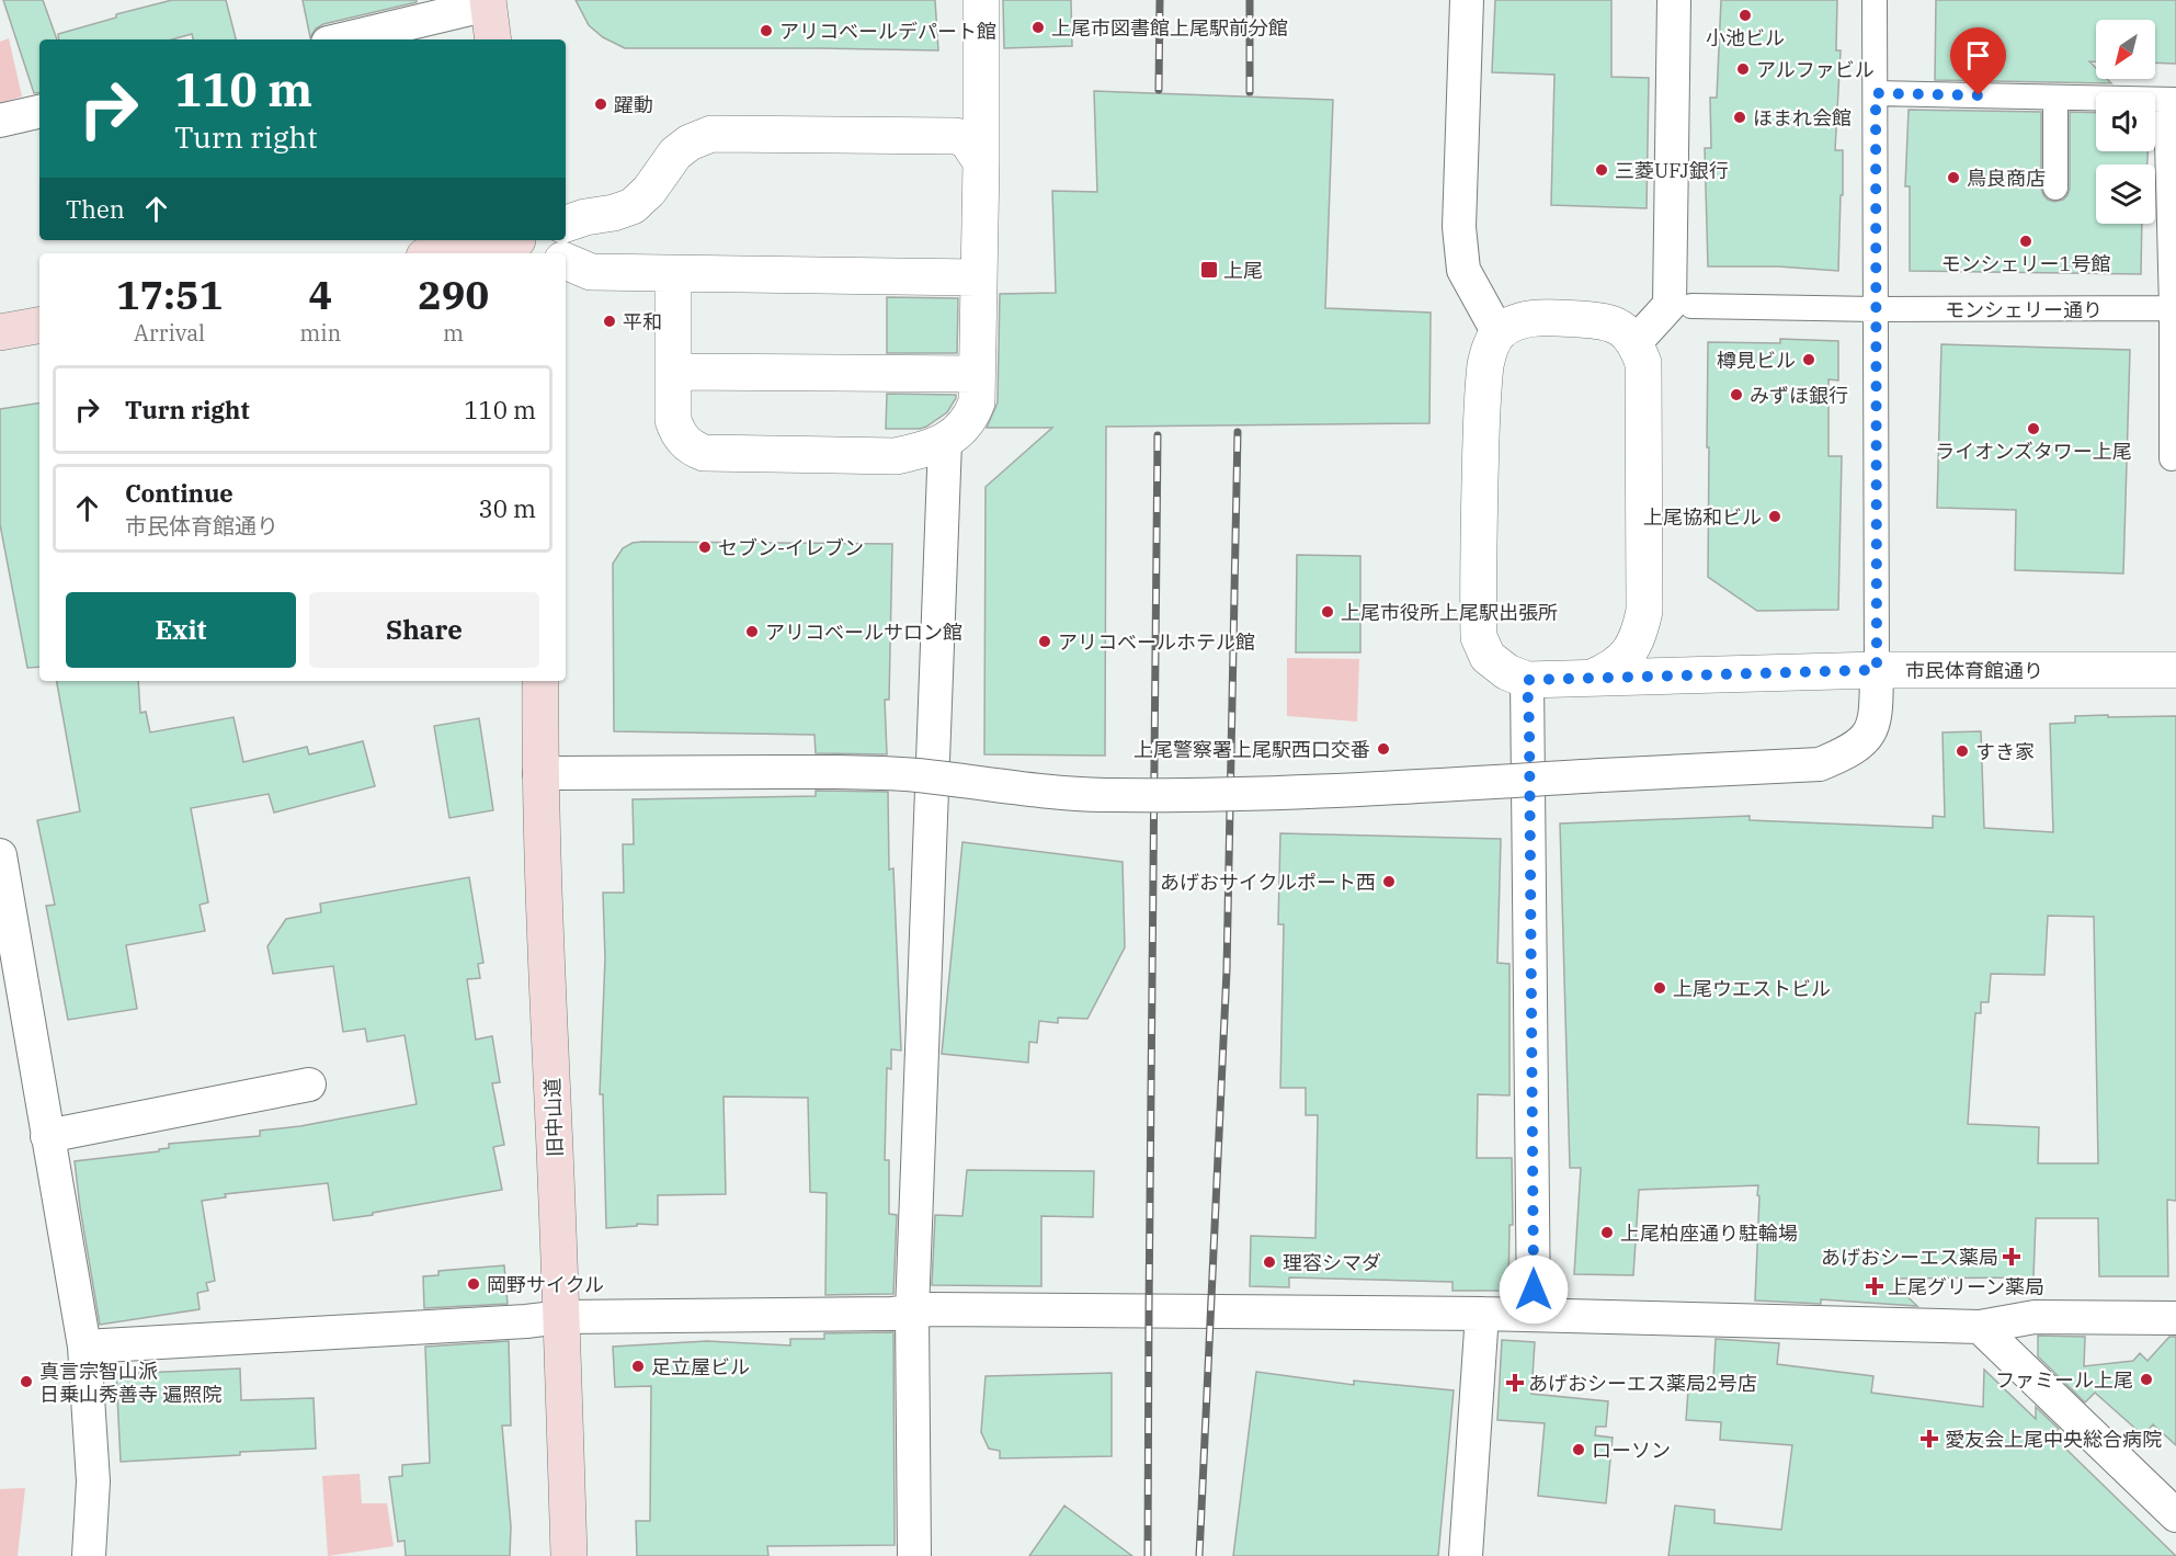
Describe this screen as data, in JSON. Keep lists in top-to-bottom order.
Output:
{
  "streets": {
    "main road": ["旧中山道"],
    "street": ["モンシェリー通り", "市民体育館通り"]
  },
  "places": {
    "other": [
      "小池ビル",
      "上尾市図書館上尾駅前分館",
      "アリコベールデパート館",
      "アルファビル",
      "躍動",
      "ほまれ会館",
      "三菱UFJ銀行",
      "鳥良商店",
      "モンシェリー1号館",
      "平和",
      "樽見ビル",
      "みずほ銀行",
      "ライオンズタワー上尾",
      "上尾協和ビル",
      "セブン-イレブン",
      "上尾市役所上尾駅出張所",
      "アリコベールサロン館",
      "アリコベールホテル館",
      "上尾警察署上尾駅西口交番",
      "すき家",
      "あげおサイクルポート西",
      "上尾ウエストビル",
      "上尾柏座通り駐輪場",
      "理容シマダ",
      "岡野サイクル",
      "足立屋ビル",
      "ファミール上尾",
      "真言宗智山派 日乗山秀善寺 遍照院",
      "ローソン"
    ],
    "transit": ["上尾"],
    "health": [
      "あげおシーエス薬局",
      "上尾グリーン薬局",
      "あげおシーエス薬局2号店",
      "愛友会上尾中央総合病院"
    ]
  },
  "north": "bottom left",
  "page": {
    "turn": ["110 m", "Turn right"],
    "then": "Then",
    "eta": [
      "17:51",
      "Arrival",
      "4",
      "min",
      "290",
      "m"
    ],
    "list": [
      {
        "name": "Turn right",
        "value": "110 m"
      },
      {
        "name": "Continue",
        "note": "市民体育館通り",
        "value": "30 m"
      }
    ],
    "buttons": ["Exit", "Share"]
  }
}
